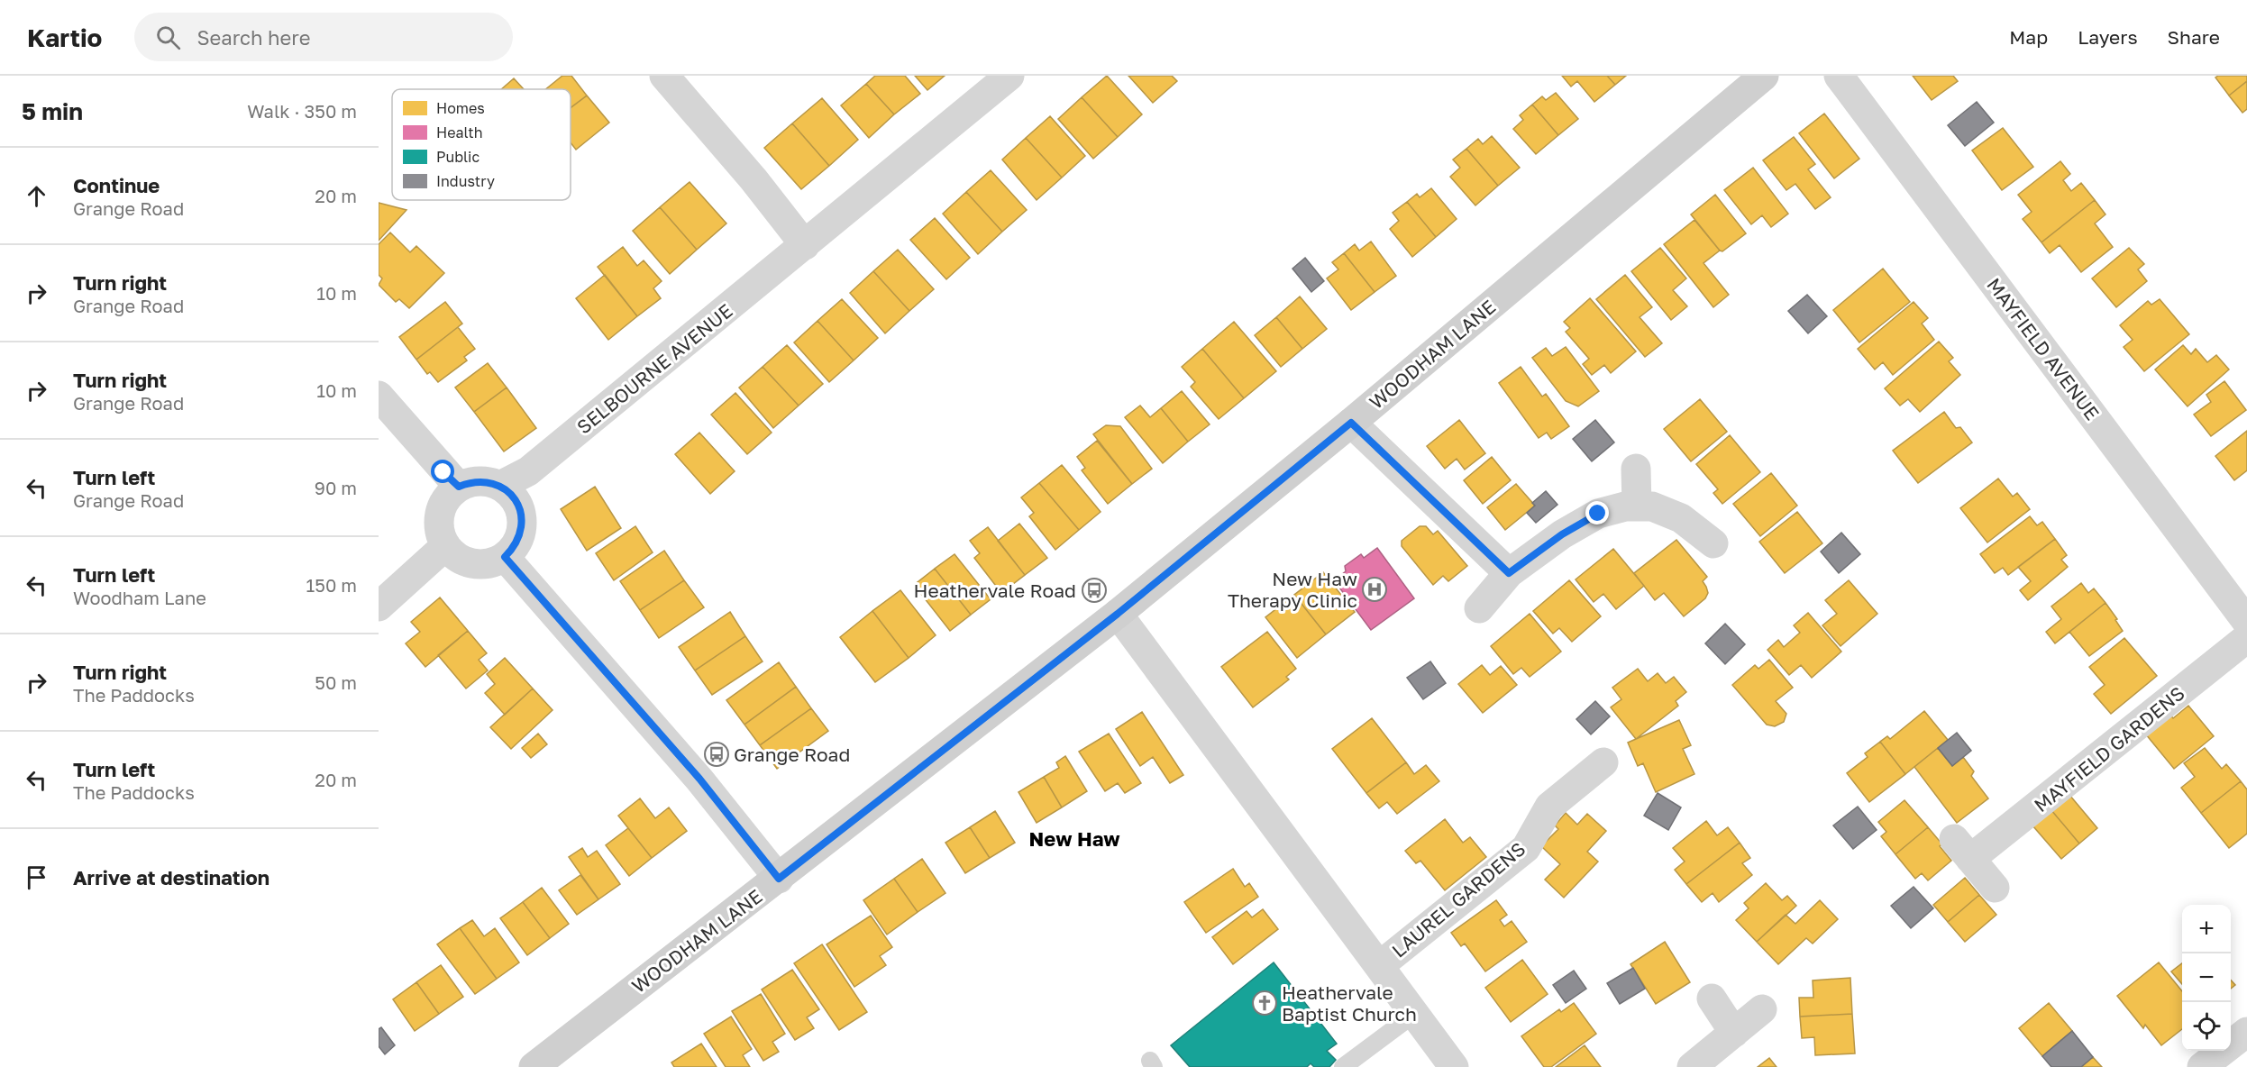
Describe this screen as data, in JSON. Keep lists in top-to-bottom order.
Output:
{
  "streets": {
    "main road": ["WOODHAM LANE"],
    "street": [
      "MAYFIELD AVENUE",
      "SELBOURNE AVENUE",
      "MAYFIELD GARDENS",
      "LAUREL GARDENS"
    ]
  },
  "districts": ["New Haw"],
  "places": {
    "hospital": ["New Haw Therapy Clinic"],
    "bus stop": ["Heathervale Road", "Grange Road"],
    "church": ["Heathervale Baptist Church"]
  },
  "legend": [
    "Homes",
    "Health",
    "Public",
    "Industry"
  ],
  "page": {
    "header": "Kartio",
    "search": "Search here",
    "nav": ["Map", "Layers", "Share"],
    "heading": ["5 min", "Walk · 350 m"],
    "list": [
      ["Continue", "Grange Road", "20 m"],
      ["Turn right", "Grange Road", "10 m"],
      ["Turn right", "Grange Road", "10 m"],
      ["Turn left", "Grange Road", "90 m"],
      ["Turn left", "Woodham Lane", "150 m"],
      ["Turn right", "The Paddocks", "50 m"],
      ["Turn left", "The Paddocks", "20 m"],
      "Arrive at destination"
    ],
    "map_buttons": ["+", "−"]
  }
}
